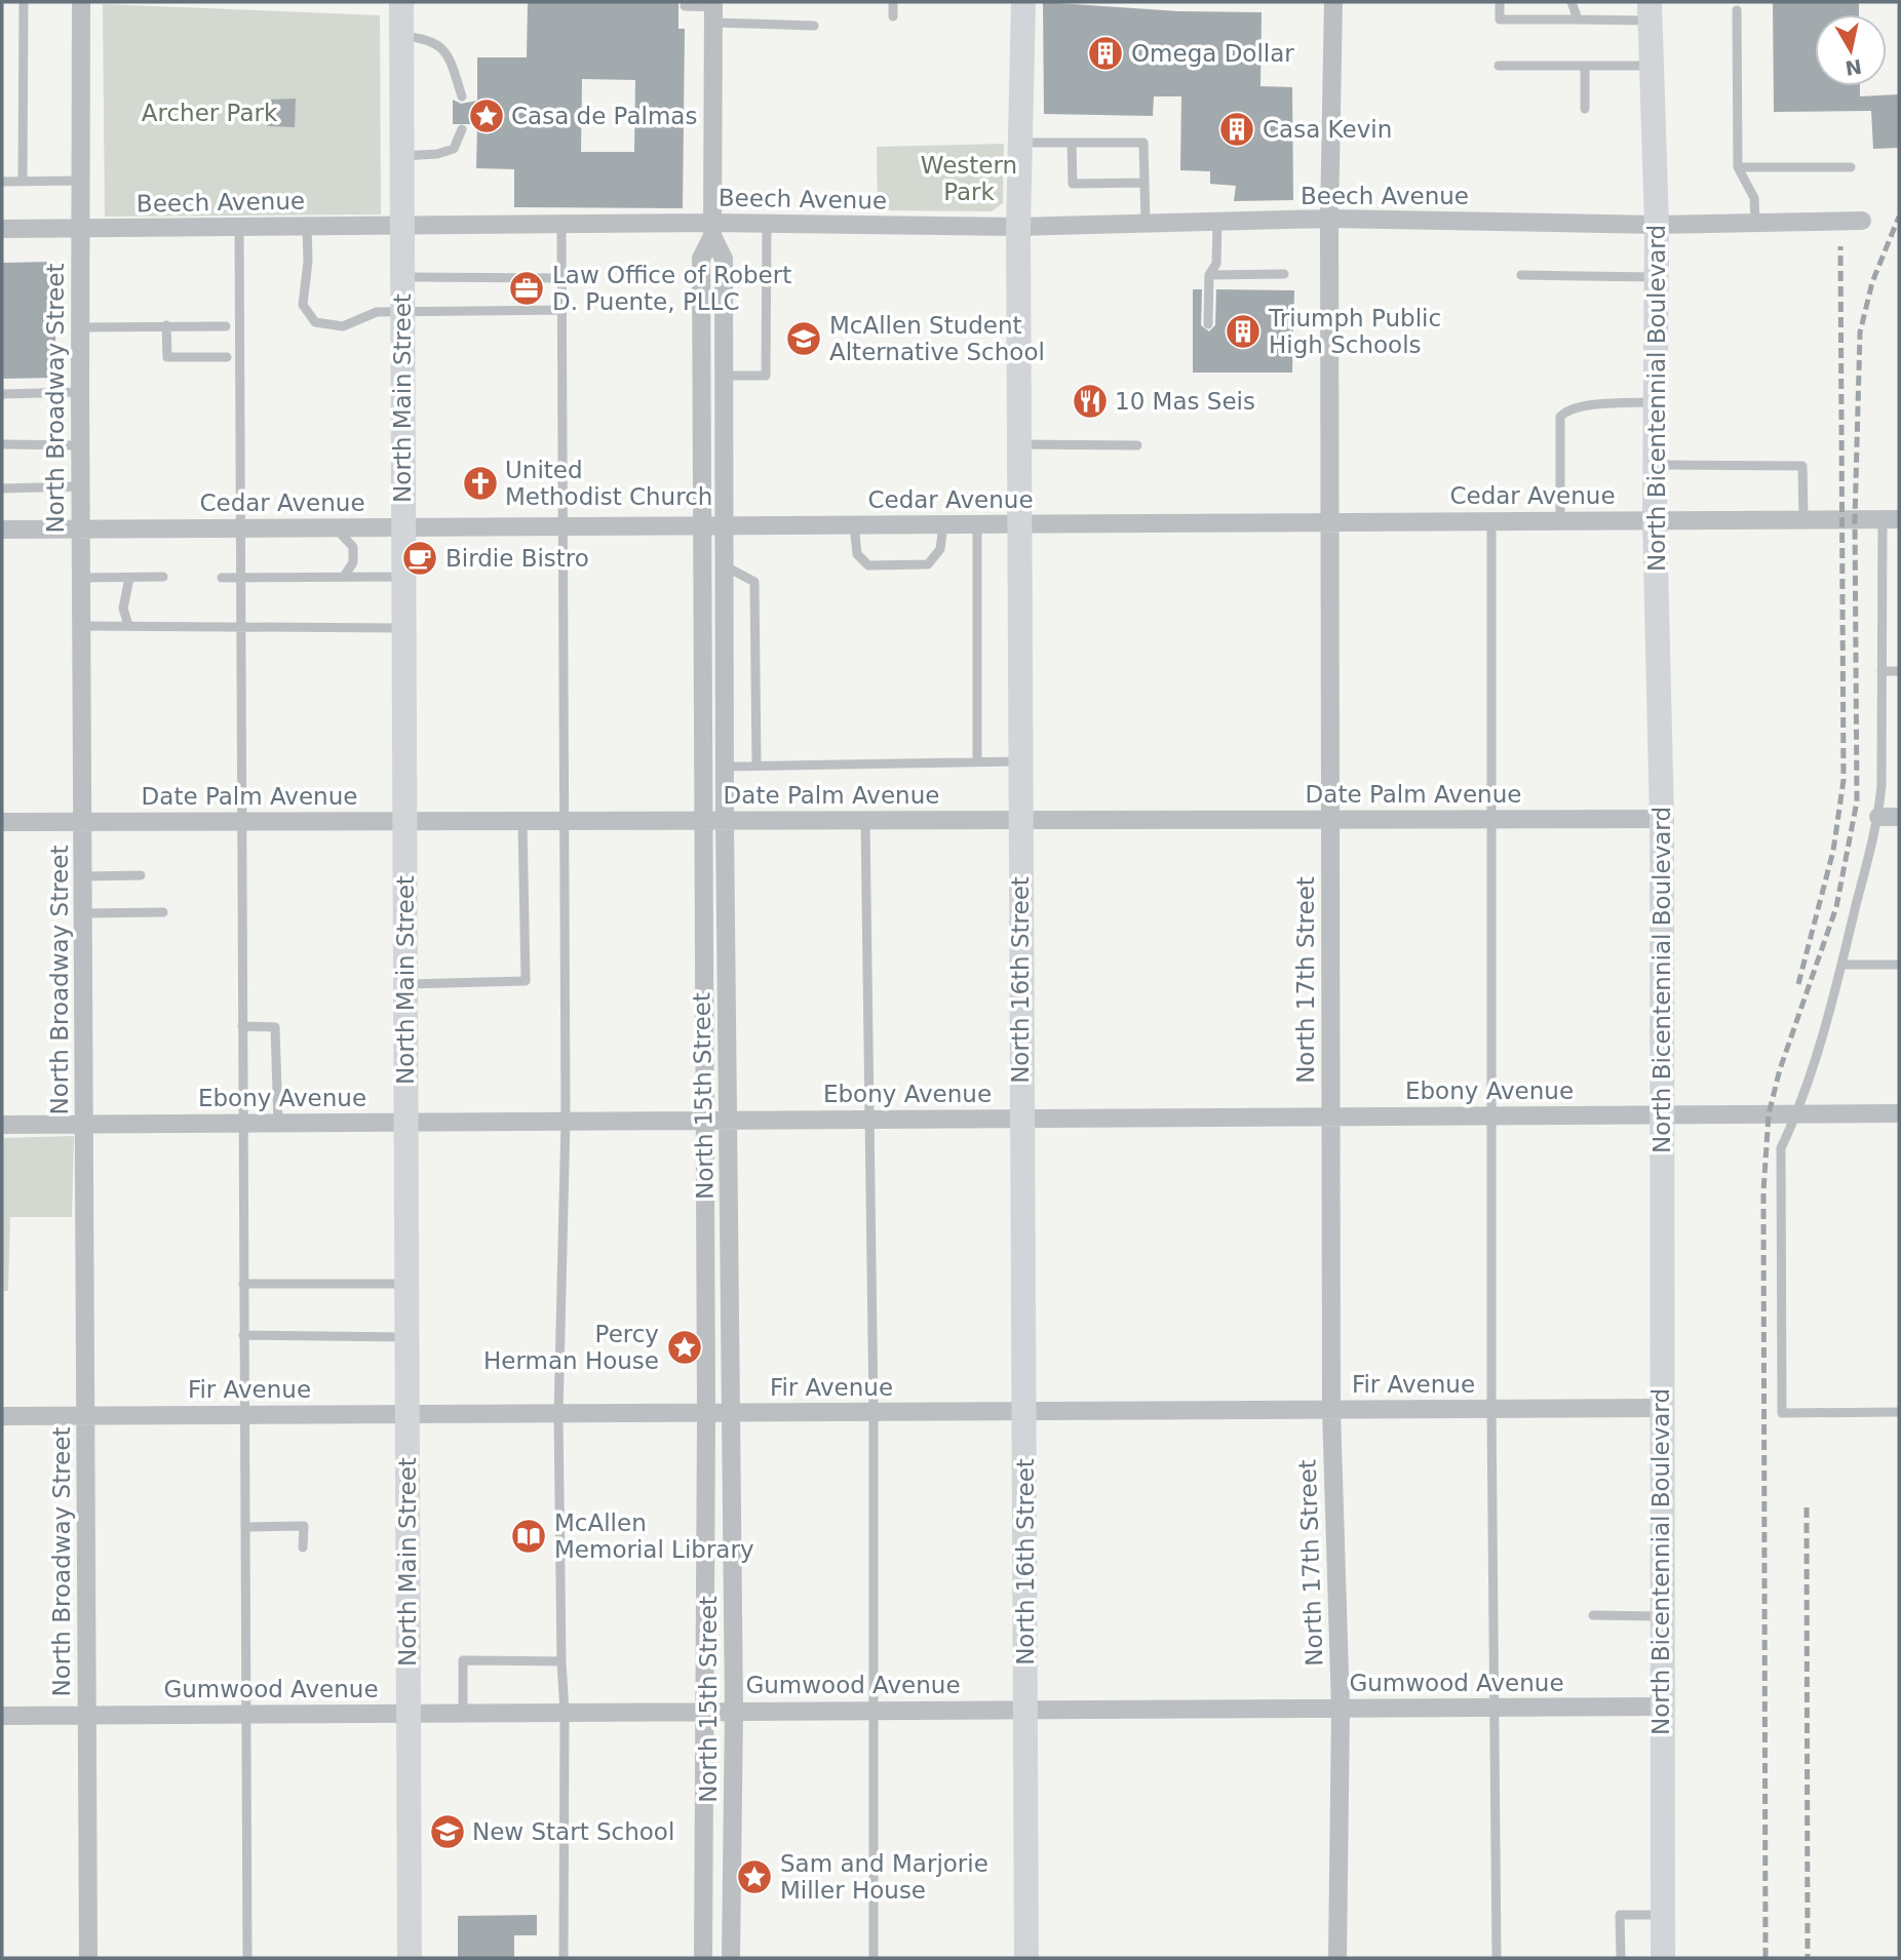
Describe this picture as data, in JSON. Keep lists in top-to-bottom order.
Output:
{
  "streets": {
    "street": [
      "Beech Avenue",
      "North Broadway Street",
      "North Main Street",
      "North Bicentennial Boulevard",
      "Cedar Avenue",
      "Date Palm Avenue",
      "North 16th Street",
      "North 17th Street",
      "Ebony Avenue",
      "North 15th Street",
      "Fir Avenue",
      "Gumwood Avenue"
    ]
  },
  "crossings": [
    ["Beech Avenue", "North Broadway Street"],
    ["Beech Avenue", "North Main Street"],
    ["Beech Avenue", "North Bicentennial Boulevard"],
    ["Beech Avenue", "North 16th Street"],
    ["Beech Avenue", "North 17th Street"],
    ["Beech Avenue", "North 15th Street"],
    ["North Broadway Street", "Cedar Avenue"],
    ["North Broadway Street", "Date Palm Avenue"],
    ["North Broadway Street", "Ebony Avenue"],
    ["North Broadway Street", "Fir Avenue"],
    ["North Broadway Street", "Gumwood Avenue"],
    ["North Main Street", "Cedar Avenue"],
    ["North Main Street", "Date Palm Avenue"],
    ["North Main Street", "Ebony Avenue"],
    ["North Main Street", "Fir Avenue"],
    ["North Main Street", "Gumwood Avenue"],
    ["North Bicentennial Boulevard", "Cedar Avenue"],
    ["North Bicentennial Boulevard", "Date Palm Avenue"],
    ["North Bicentennial Boulevard", "Ebony Avenue"],
    ["North Bicentennial Boulevard", "Fir Avenue"],
    ["North Bicentennial Boulevard", "Gumwood Avenue"],
    ["Cedar Avenue", "North 16th Street"],
    ["Cedar Avenue", "North 17th Street"],
    ["Cedar Avenue", "North 15th Street"],
    ["Date Palm Avenue", "North 16th Street"],
    ["Date Palm Avenue", "North 17th Street"],
    ["Date Palm Avenue", "North 15th Street"],
    ["North 16th Street", "Ebony Avenue"],
    ["North 16th Street", "Fir Avenue"],
    ["North 16th Street", "Gumwood Avenue"],
    ["North 17th Street", "Ebony Avenue"],
    ["North 17th Street", "Fir Avenue"],
    ["North 17th Street", "Gumwood Avenue"],
    ["Ebony Avenue", "North 15th Street"],
    ["North 15th Street", "Fir Avenue"],
    ["North 15th Street", "Gumwood Avenue"]
  ],
  "parks": ["Archer Park", "Western Park"],
  "places": {
    "building": ["Omega Dollar", "Casa Kevin", "Triumph Public High Schools"],
    "place": ["Casa de Palmas", "Percy Herman House", "Sam and Marjorie Miller House"],
    "office": ["Law Office of Robert D. Puente, PLLC"],
    "school or university": ["McAllen Student Alternative School", "New Start School"],
    "restaurant": ["10 Mas Seis"],
    "church": ["United Methodist Church"],
    "cafe": ["Birdie Bistro"],
    "library": ["McAllen Memorial Library"]
  },
  "north": "bottom"
}
